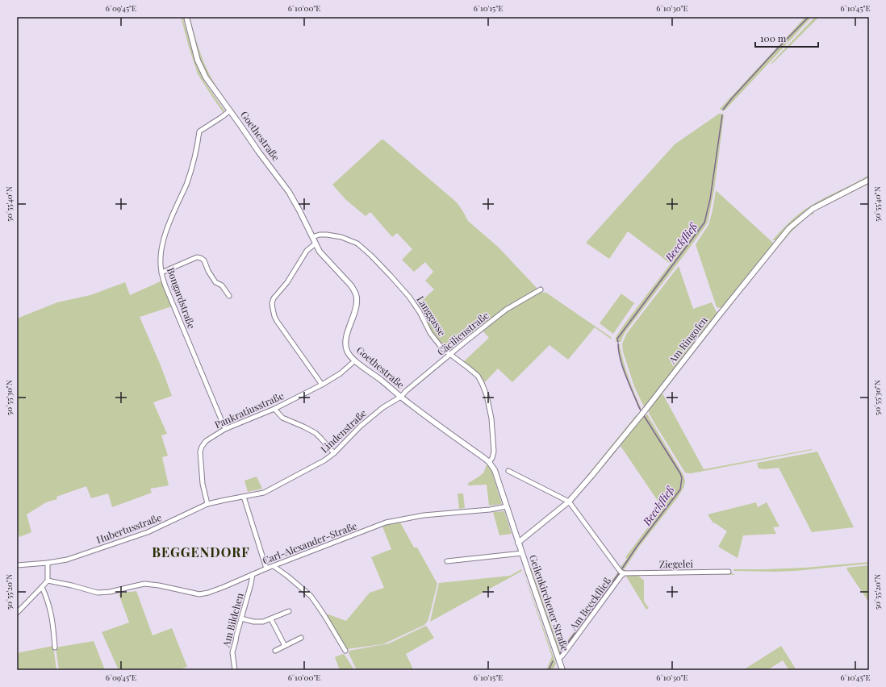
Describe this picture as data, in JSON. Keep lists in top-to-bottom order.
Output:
{
  "streets": {
    "street": [
      "Goethestraße",
      "Bongardstraße",
      "Langgasse",
      "Cäcilienstraße",
      "Am Ringofen",
      "Pankratiusstraße",
      "Lindenstraße",
      "Hubertusstraße",
      "Carl-Alexander-Straße",
      "Ziegelei",
      "Geilenkirchener Straße",
      "Am Beeckfließ",
      "Am Bildchen"
    ]
  },
  "crossings": [
    ["Goethestraße", "Bongardstraße"],
    ["Goethestraße", "Langgasse"],
    ["Goethestraße", "Cäcilienstraße"],
    ["Goethestraße", "Am Ringofen"],
    ["Goethestraße", "Pankratiusstraße"],
    ["Goethestraße", "Lindenstraße"],
    ["Goethestraße", "Carl-Alexander-Straße"],
    ["Goethestraße", "Geilenkirchener Straße"],
    ["Bongardstraße", "Pankratiusstraße"],
    ["Langgasse", "Cäcilienstraße"],
    ["Cäcilienstraße", "Lindenstraße"],
    ["Am Ringofen", "Geilenkirchener Straße"],
    ["Pankratiusstraße", "Hubertusstraße"],
    ["Lindenstraße", "Hubertusstraße"],
    ["Carl-Alexander-Straße", "Am Bildchen"],
    ["Ziegelei", "Am Beeckfließ"],
    ["Geilenkirchener Straße", "Am Beeckfließ"]
  ],
  "districts": ["BEGGENDORF"],
  "water": ["Beeckfließ"],
  "scale_bar": "100 m",
  "coordinates": [
    "6°09'45\"E",
    "6°10'00\"E",
    "6°10'15\"E",
    "6°10'30\"E",
    "6°10'45\"E",
    "50°55'40\"N",
    "50°55'30\"N",
    "50°55'20\"N"
  ]
}
